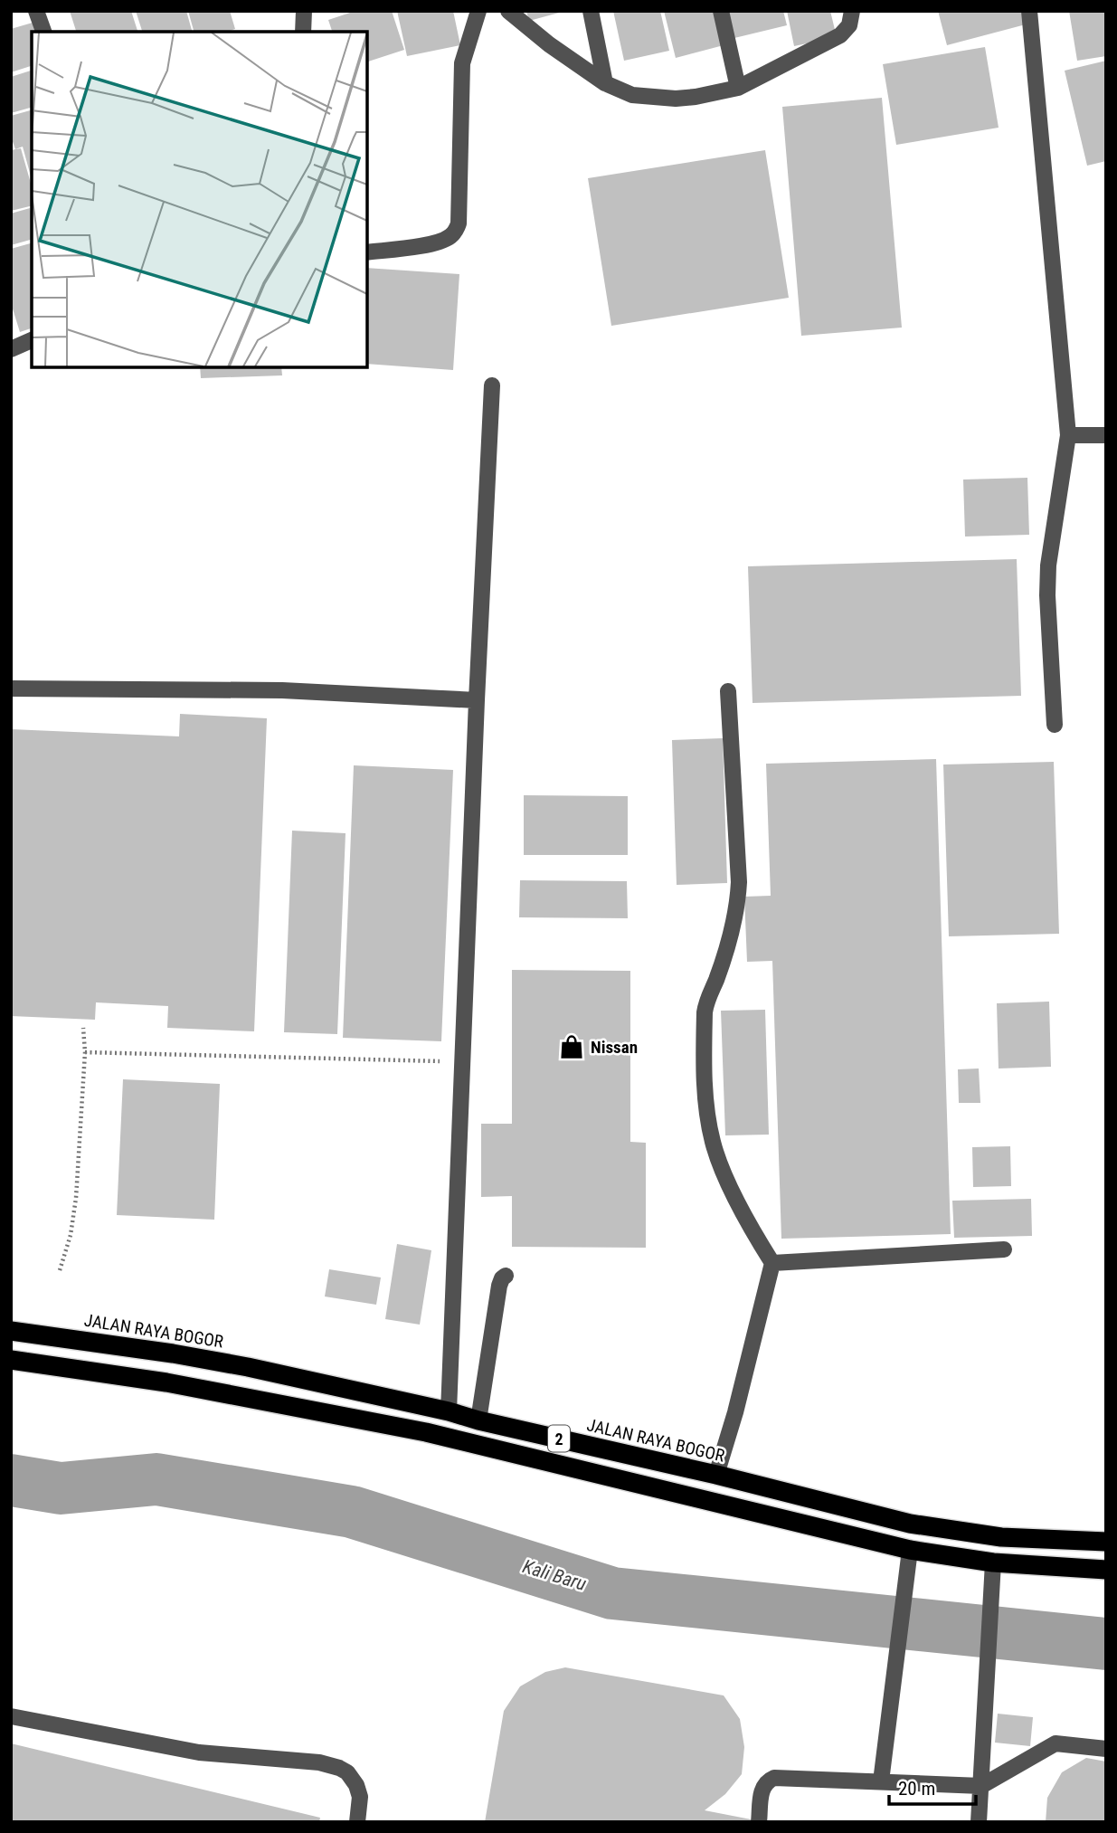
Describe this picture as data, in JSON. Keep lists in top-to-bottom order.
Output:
{
  "streets": {
    "highway": ["JALAN RAYA BOGOR", "2"]
  },
  "water": ["Kali Baru"],
  "places": {
    "shop": ["Nissan"]
  },
  "scale_bar": "20 m"
}
